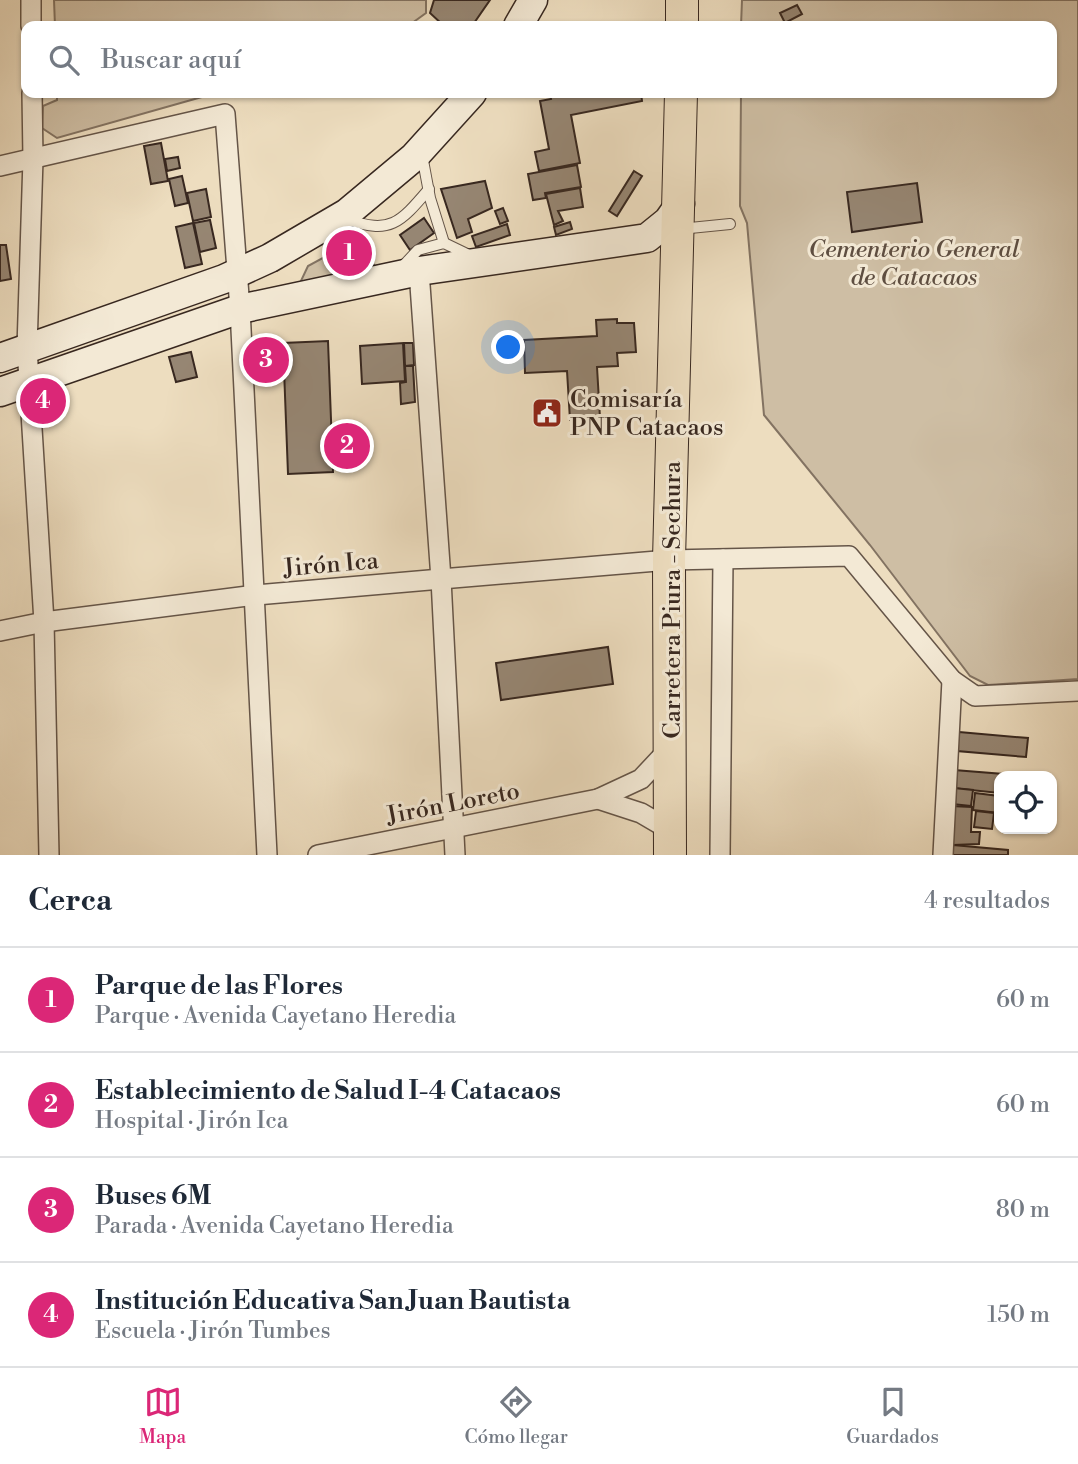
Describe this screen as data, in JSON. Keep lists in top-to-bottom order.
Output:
{
  "streets": {
    "main road": ["Carretera Piura - Sechura"],
    "street": ["Jirón Ica", "Jirón Loreto"]
  },
  "crossings": [
    ["Jirón Ica", "Carretera Piura - Sechura"],
    ["Carretera Piura - Sechura", "Jirón Loreto"]
  ],
  "parks": ["Cementerio General de Catacaos"],
  "places": {
    "public building": ["Comisaría PNP Catacaos"]
  },
  "page": {
    "search": "Buscar aquí",
    "pins": [
      "1",
      "3",
      "4",
      "2"
    ],
    "heading": ["Cerca", "4 resultados"],
    "list": [
      {
        "mark": "1",
        "name": "Parque de las Flores",
        "note": "Parque · Avenida Cayetano Heredia",
        "value": "60 m"
      },
      {
        "mark": "2",
        "name": "Establecimiento de Salud I-4 Catacaos",
        "note": "Hospital · Jirón Ica",
        "value": "60 m"
      },
      {
        "mark": "3",
        "name": "Buses 6M",
        "note": "Parada · Avenida Cayetano Heredia",
        "value": "80 m"
      },
      {
        "mark": "4",
        "name": "Institución Educativa San Juan Bautista",
        "note": "Escuela · Jirón Tumbes",
        "value": "150 m"
      }
    ],
    "nav": ["Mapa", "Cómo llegar", "Guardados"]
  }
}
